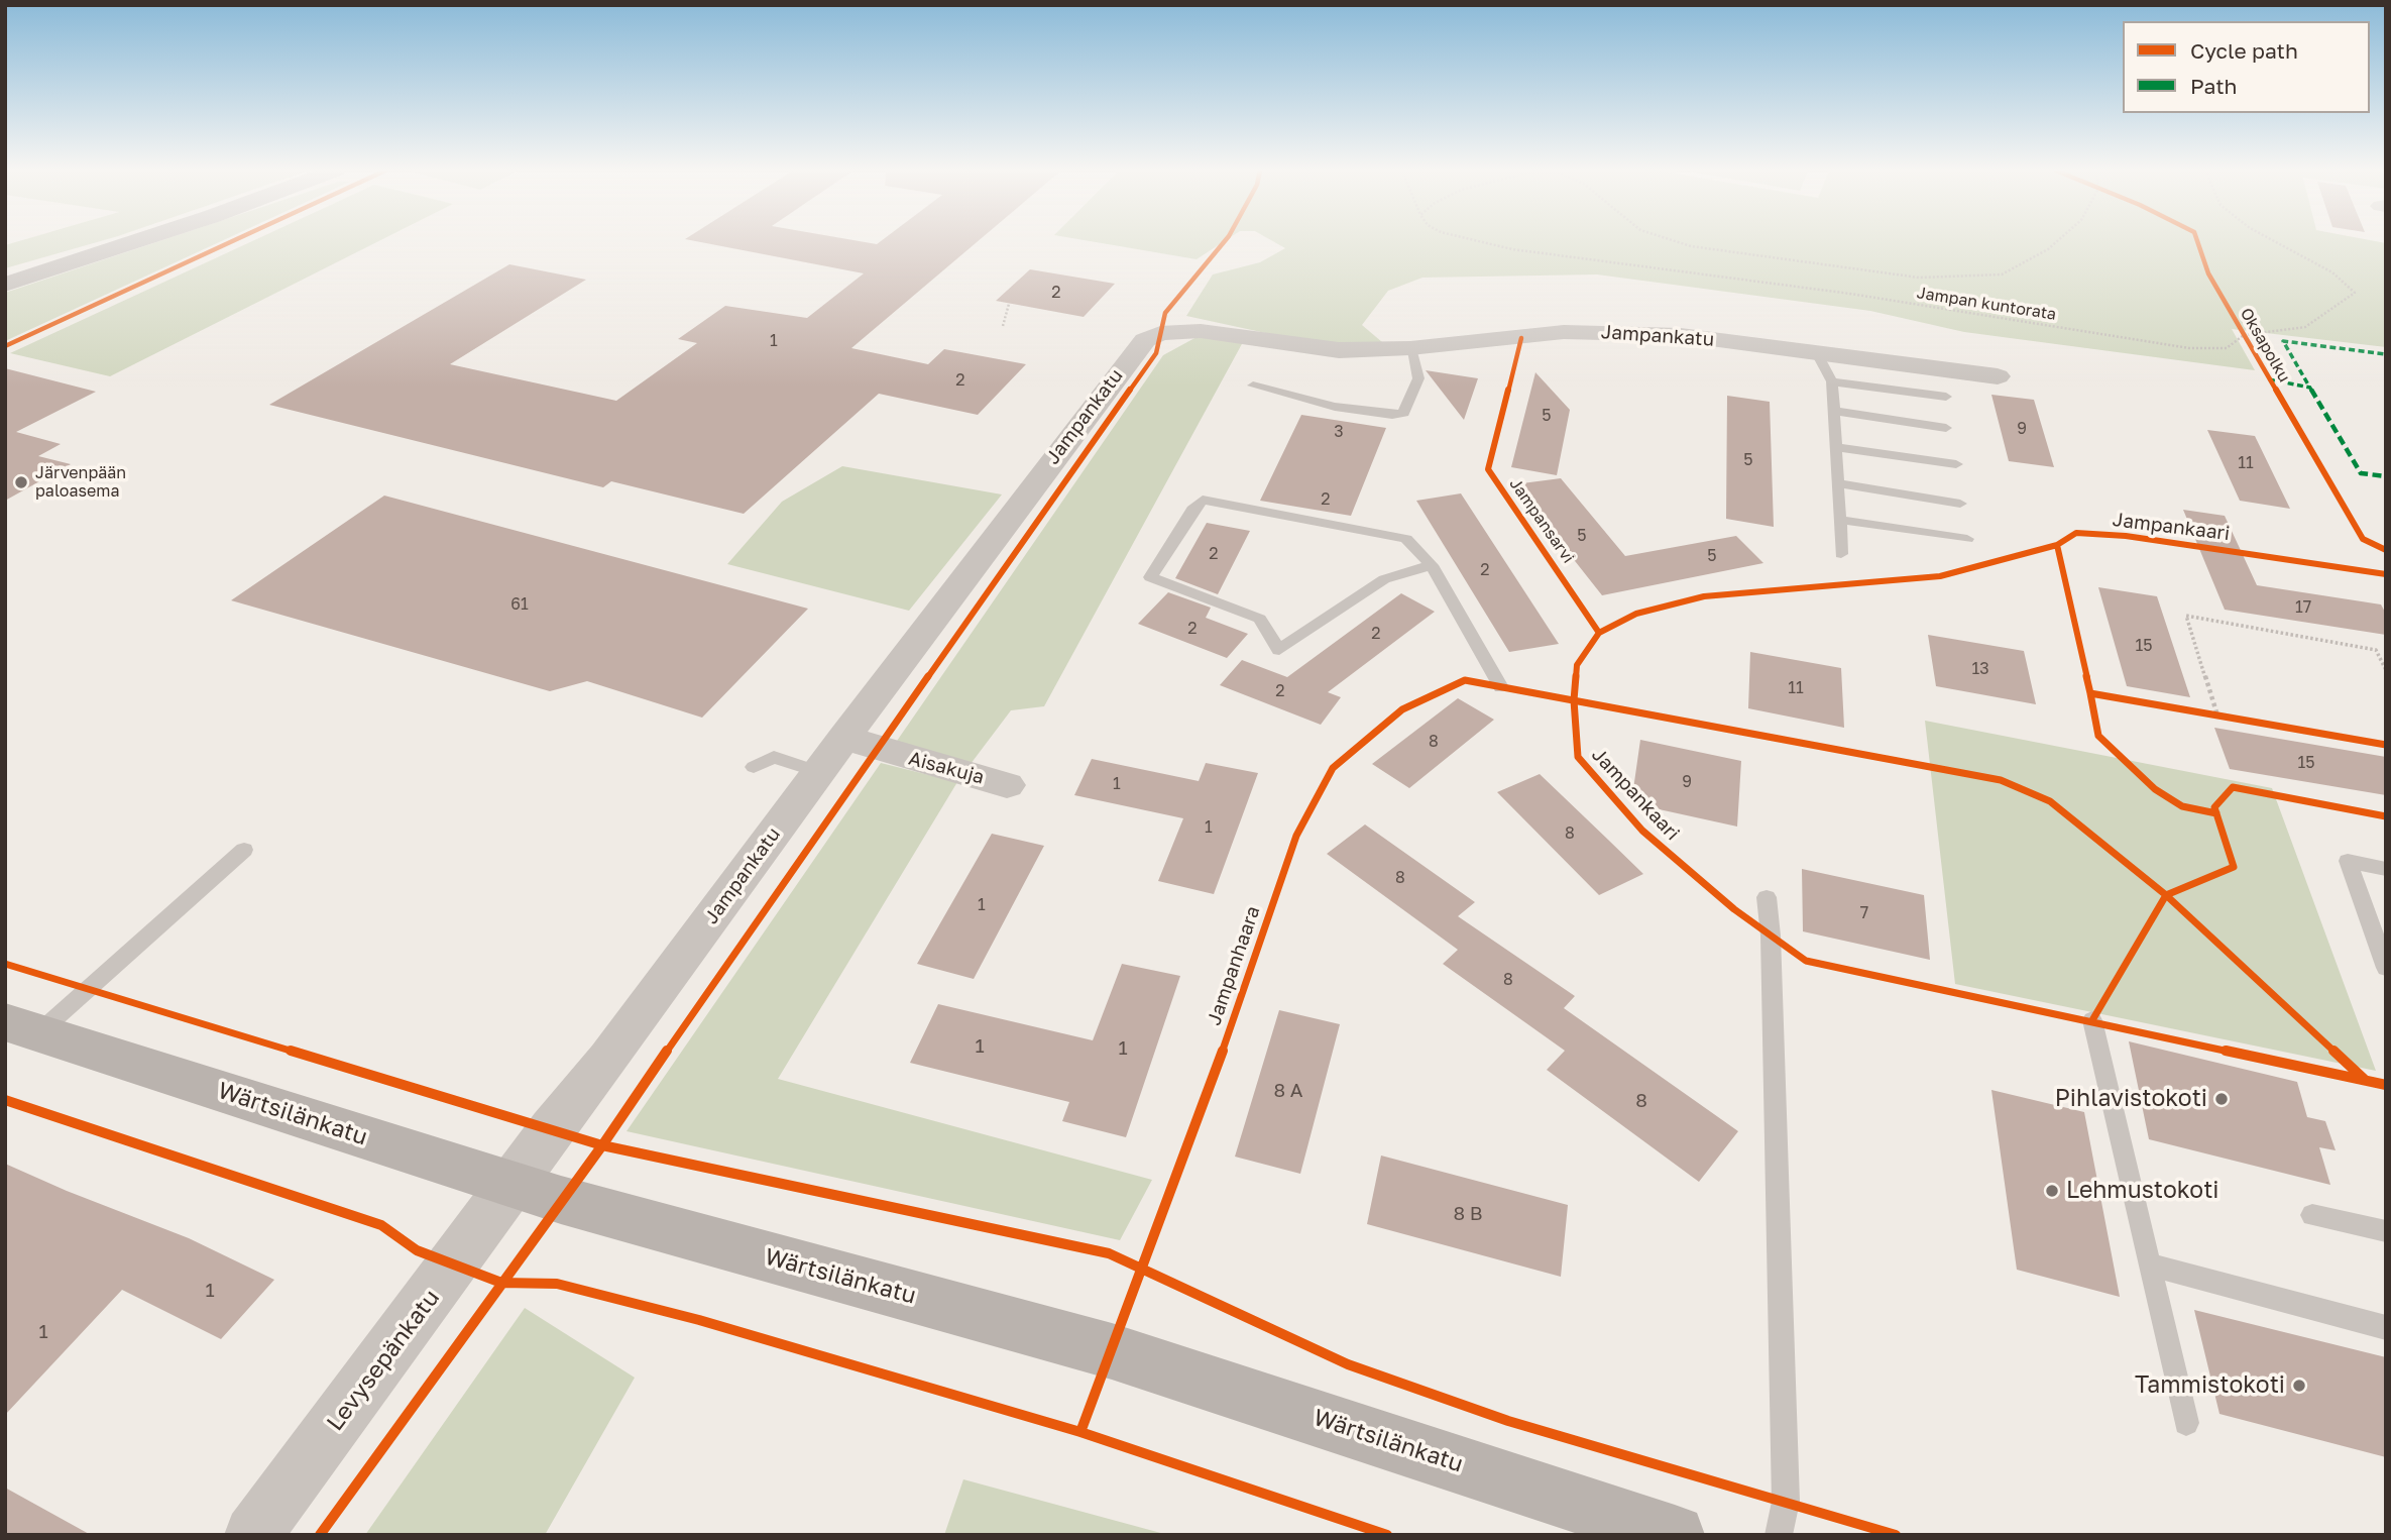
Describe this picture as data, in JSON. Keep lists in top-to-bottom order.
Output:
{
  "streets": {
    "street": [
      "Jampankatu",
      "Aisakuja",
      "Wärtsilänkatu",
      "Levysepänkatu"
    ],
    "path": ["Jampan kuntorata"],
    "cycle path": [
      "Oksapolku",
      "Jampansarvi",
      "Jampankaari",
      "Jampanhaara"
    ]
  },
  "crossings": [
    ["Jampan kuntorata", "Oksapolku"],
    ["Jampankatu", "Aisakuja"],
    ["Jampankatu", "Wärtsilänkatu"],
    ["Jampankatu", "Levysepänkatu"],
    ["Wärtsilänkatu", "Levysepänkatu"]
  ],
  "places": [
    "Järvenpään paloasema",
    "Pihlavistokoti",
    "Lehmustokoti",
    "Tammistokoti"
  ],
  "house_numbers": [
    "2",
    "1",
    "2",
    "5",
    "9",
    "3",
    "5",
    "11",
    "2",
    "5",
    "2",
    "5",
    "2",
    "61",
    "17",
    "2",
    "2",
    "15",
    "13",
    "11",
    "2",
    "8",
    "15",
    "9",
    "1",
    "1",
    "8",
    "8",
    "1",
    "7",
    "8",
    "1",
    "1",
    "8 A",
    "8",
    "8 B",
    "1",
    "1"
  ],
  "legend": ["Cycle path", "Path"]
}
